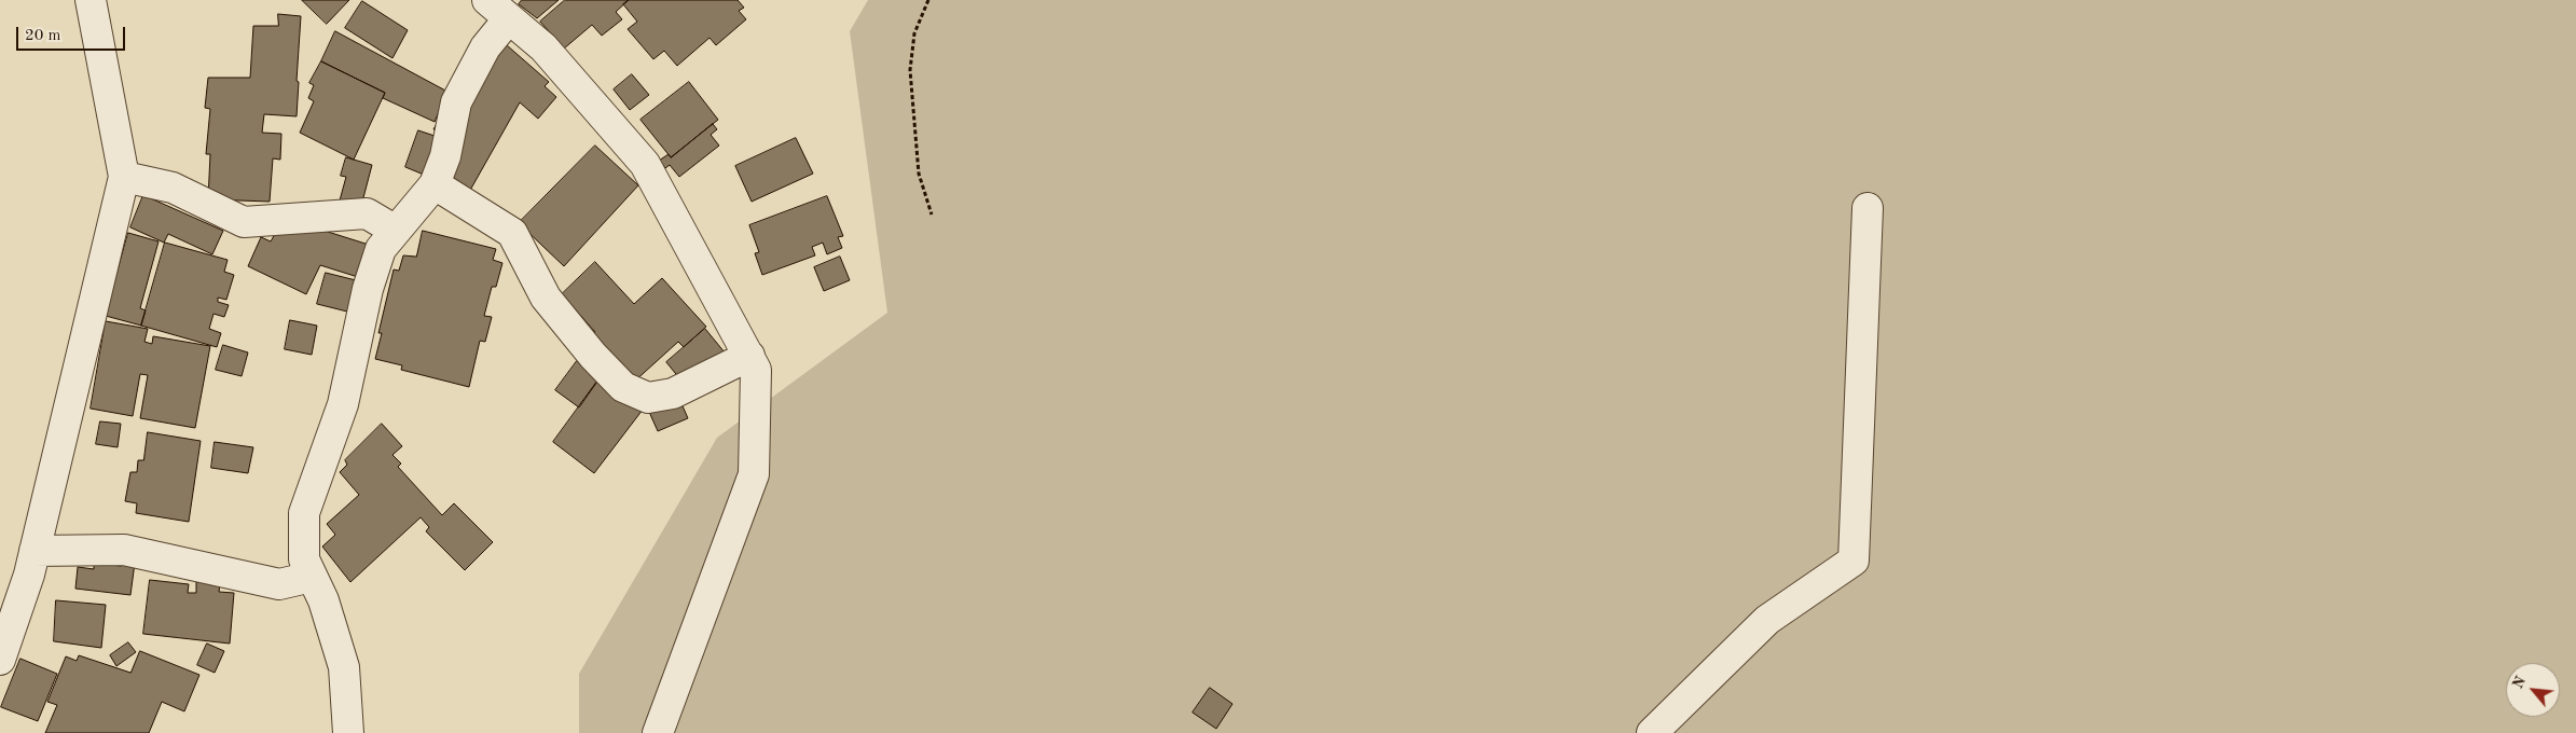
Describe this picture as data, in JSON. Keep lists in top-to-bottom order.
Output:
{
  "scale_bar": "20 m",
  "north": "top left"
}
